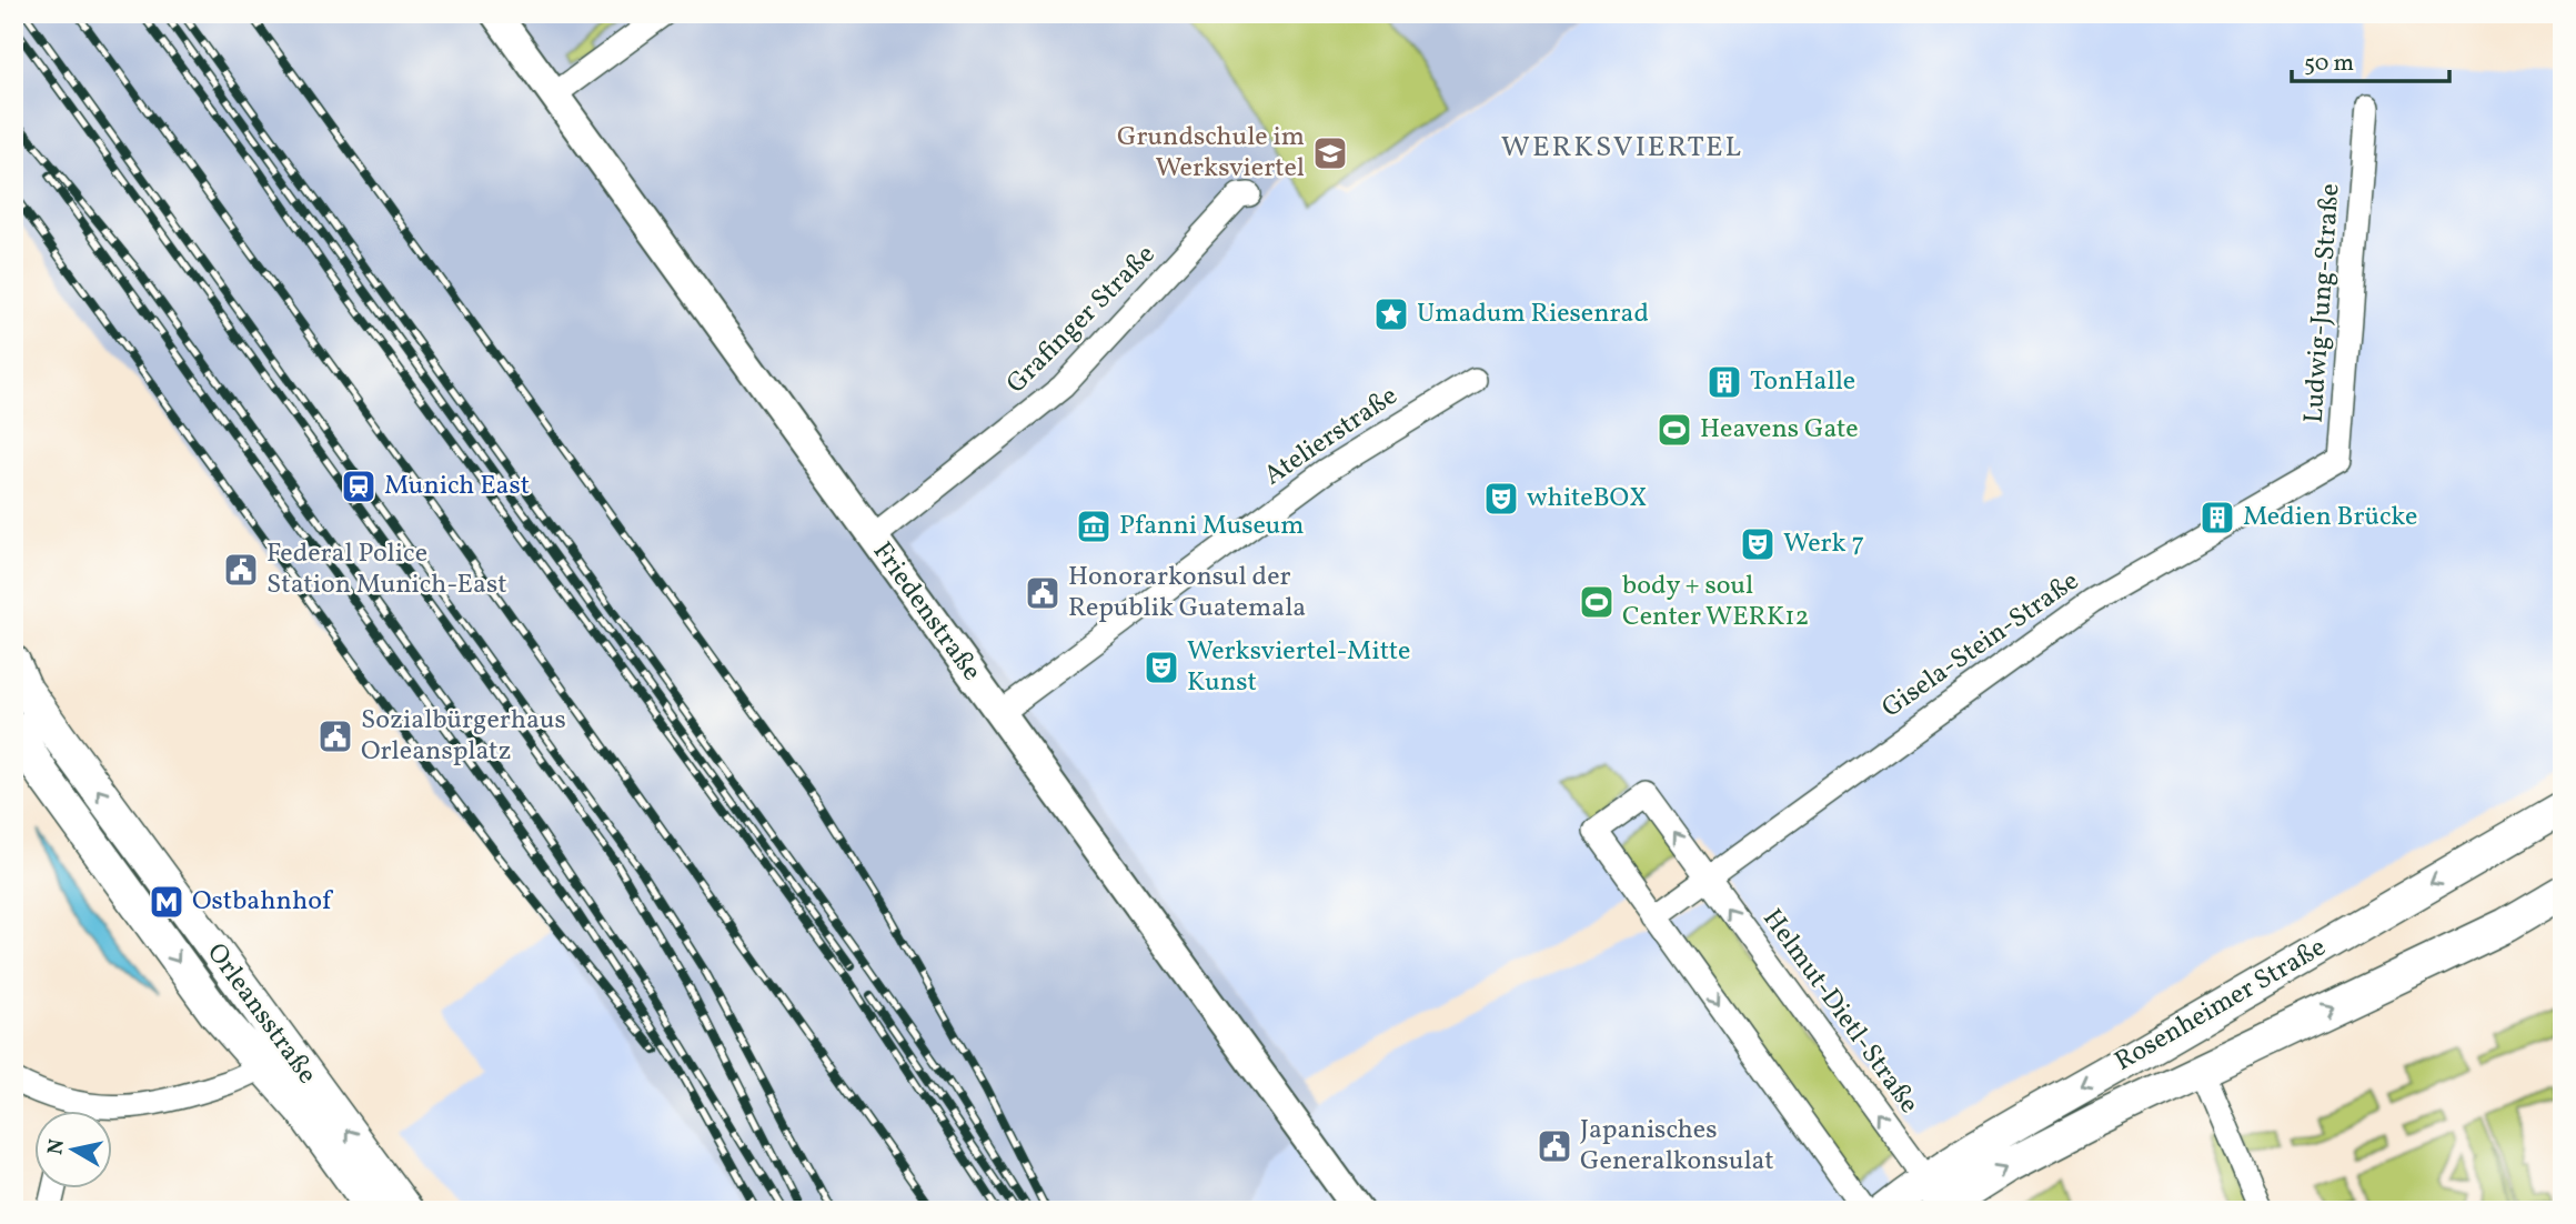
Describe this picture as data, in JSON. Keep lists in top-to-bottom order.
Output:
{
  "streets": {
    "main road": ["Rosenheimer Straße", "Orleansstraße"],
    "street": [
      "Ludwig-Jung-Straße",
      "Grafinger Straße",
      "Atelierstraße",
      "Friedenstraße",
      "Gisela-Stein-Straße",
      "Helmut-Dietl-Straße"
    ]
  },
  "crossings": [
    ["Ludwig-Jung-Straße", "Gisela-Stein-Straße"],
    ["Grafinger Straße", "Friedenstraße"],
    ["Atelierstraße", "Friedenstraße"],
    ["Gisela-Stein-Straße", "Helmut-Dietl-Straße"],
    ["Rosenheimer Straße", "Helmut-Dietl-Straße"]
  ],
  "districts": ["WERKSVIERTEL"],
  "places": {
    "school or university": ["Grundschule im Werksviertel"],
    "place": ["Umadum Riesenrad"],
    "building": ["TonHalle", "Medien Brücke"],
    "sports": ["Heavens Gate", "body + soul Center WERK12"],
    "station": ["Munich East"],
    "theatre": ["whiteBOX", "Werk 7", "Werksviertel-Mitte Kunst"],
    "museum": ["Pfanni Museum"],
    "public building": [
      "Federal Police Station Munich-East",
      "Honorarkonsul der Republik Guatemala",
      "Sozialbürgerhaus Orleansplatz",
      "Japanisches Generalkonsulat"
    ],
    "metro station": ["Ostbahnhof"]
  },
  "scale_bar": "50 m",
  "north": "left"
}
